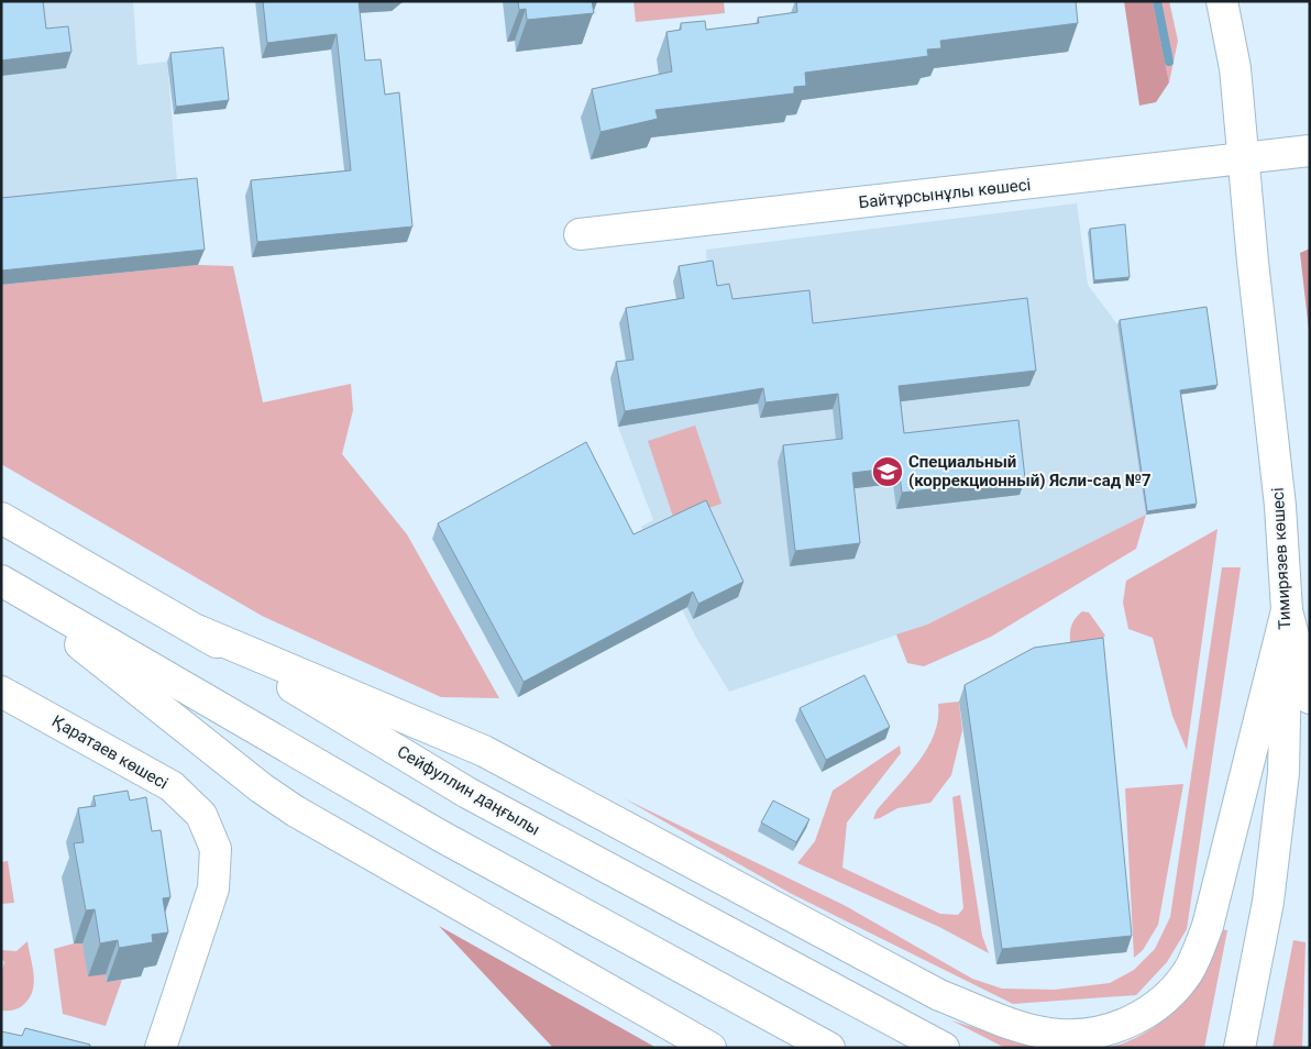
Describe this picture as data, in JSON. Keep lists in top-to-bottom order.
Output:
{
  "streets": {
    "main road": [
      "Байтұрсынұлы көшесі",
      "Тимирязев көшесі",
      "Қаратаев көшесі",
      "Сейфуллин даңғылы"
    ]
  },
  "crossings": [
    ["Байтұрсынұлы көшесі", "Тимирязев көшесі"]
  ],
  "places": {
    "school or university": ["Специальный (коррекционный) Ясли-сад №7"]
  }
}
